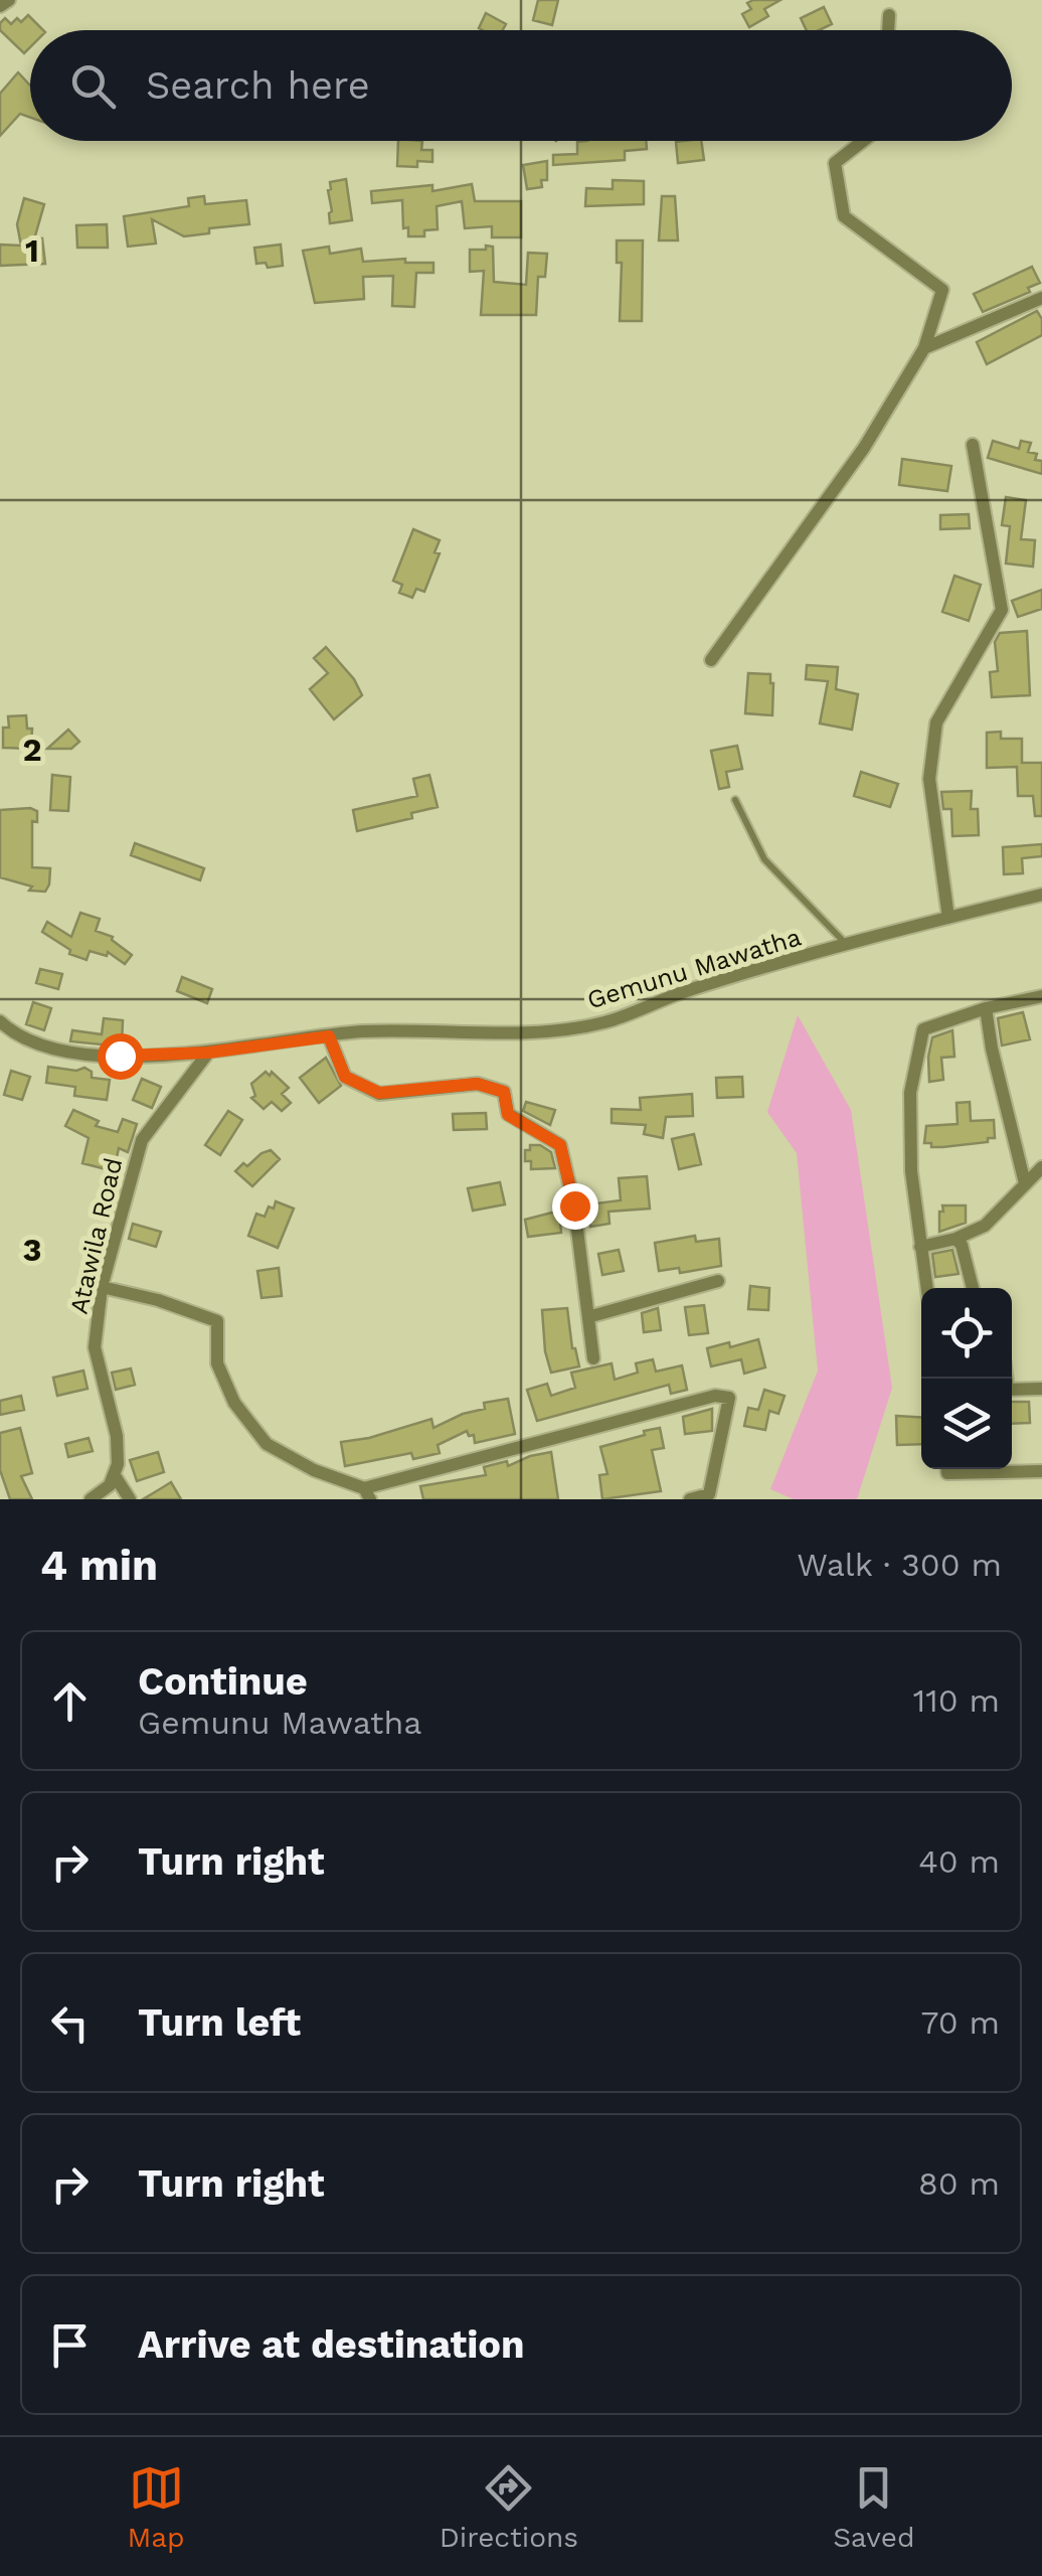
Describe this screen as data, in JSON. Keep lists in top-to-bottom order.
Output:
{
  "streets": {
    "street": ["Gemunu Mawatha", "Atawila Road"]
  },
  "crossings": [
    ["Gemunu Mawatha", "Atawila Road"]
  ],
  "page": {
    "search": "Search here",
    "heading": ["4 min", "Walk · 300 m"],
    "list": [
      ["Continue", "Gemunu Mawatha", "110 m"],
      ["Turn right", "40 m"],
      ["Turn left", "70 m"],
      ["Turn right", "80 m"],
      "Arrive at destination"
    ],
    "nav": ["Map", "Directions", "Saved"]
  },
  "grid": {
    "rows": ["1", "2", "3"]
  }
}
